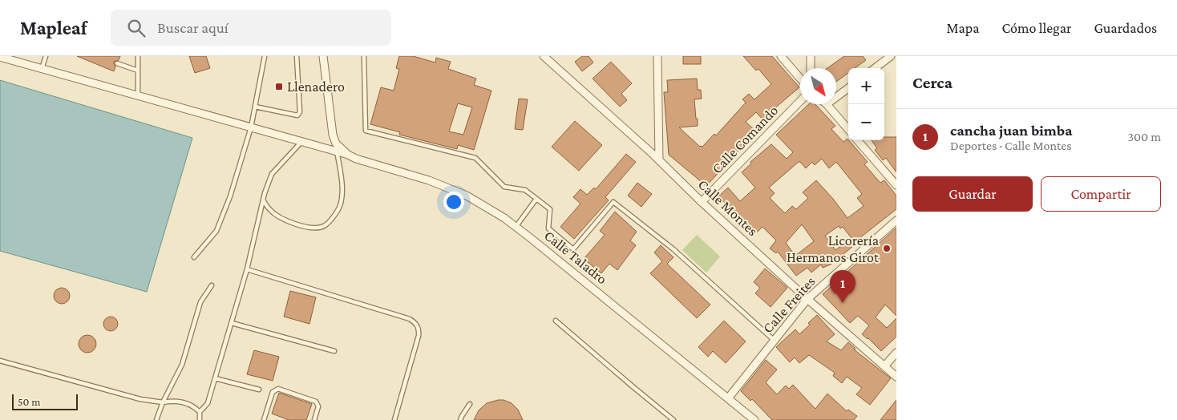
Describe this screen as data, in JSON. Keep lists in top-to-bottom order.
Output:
{
  "streets": {
    "street": [
      "Calle Comando",
      "Calle Montes",
      "Calle Taladro",
      "Calle Freites"
    ]
  },
  "crossings": [
    ["Calle Comando", "Calle Montes"],
    ["Calle Montes", "Calle Freites"],
    ["Calle Taladro", "Calle Freites"]
  ],
  "places": {
    "transit": ["Llenadero"],
    "other": ["Licorería Hermanos Girot"]
  },
  "scale_bar": "50 m",
  "north": "bottom right",
  "page": {
    "header": "Mapleaf",
    "search": "Buscar aquí",
    "nav": ["Mapa", "Cómo llegar", "Guardados"],
    "heading": "Cerca",
    "map_buttons": ["+", "−"],
    "list": [
      {
        "mark": "1",
        "name": "cancha juan bimba",
        "note": "Deportes · Calle Montes",
        "value": "300 m"
      }
    ],
    "buttons": ["Guardar", "Compartir"],
    "pins": "1",
    "scale": "50 m"
  }
}
